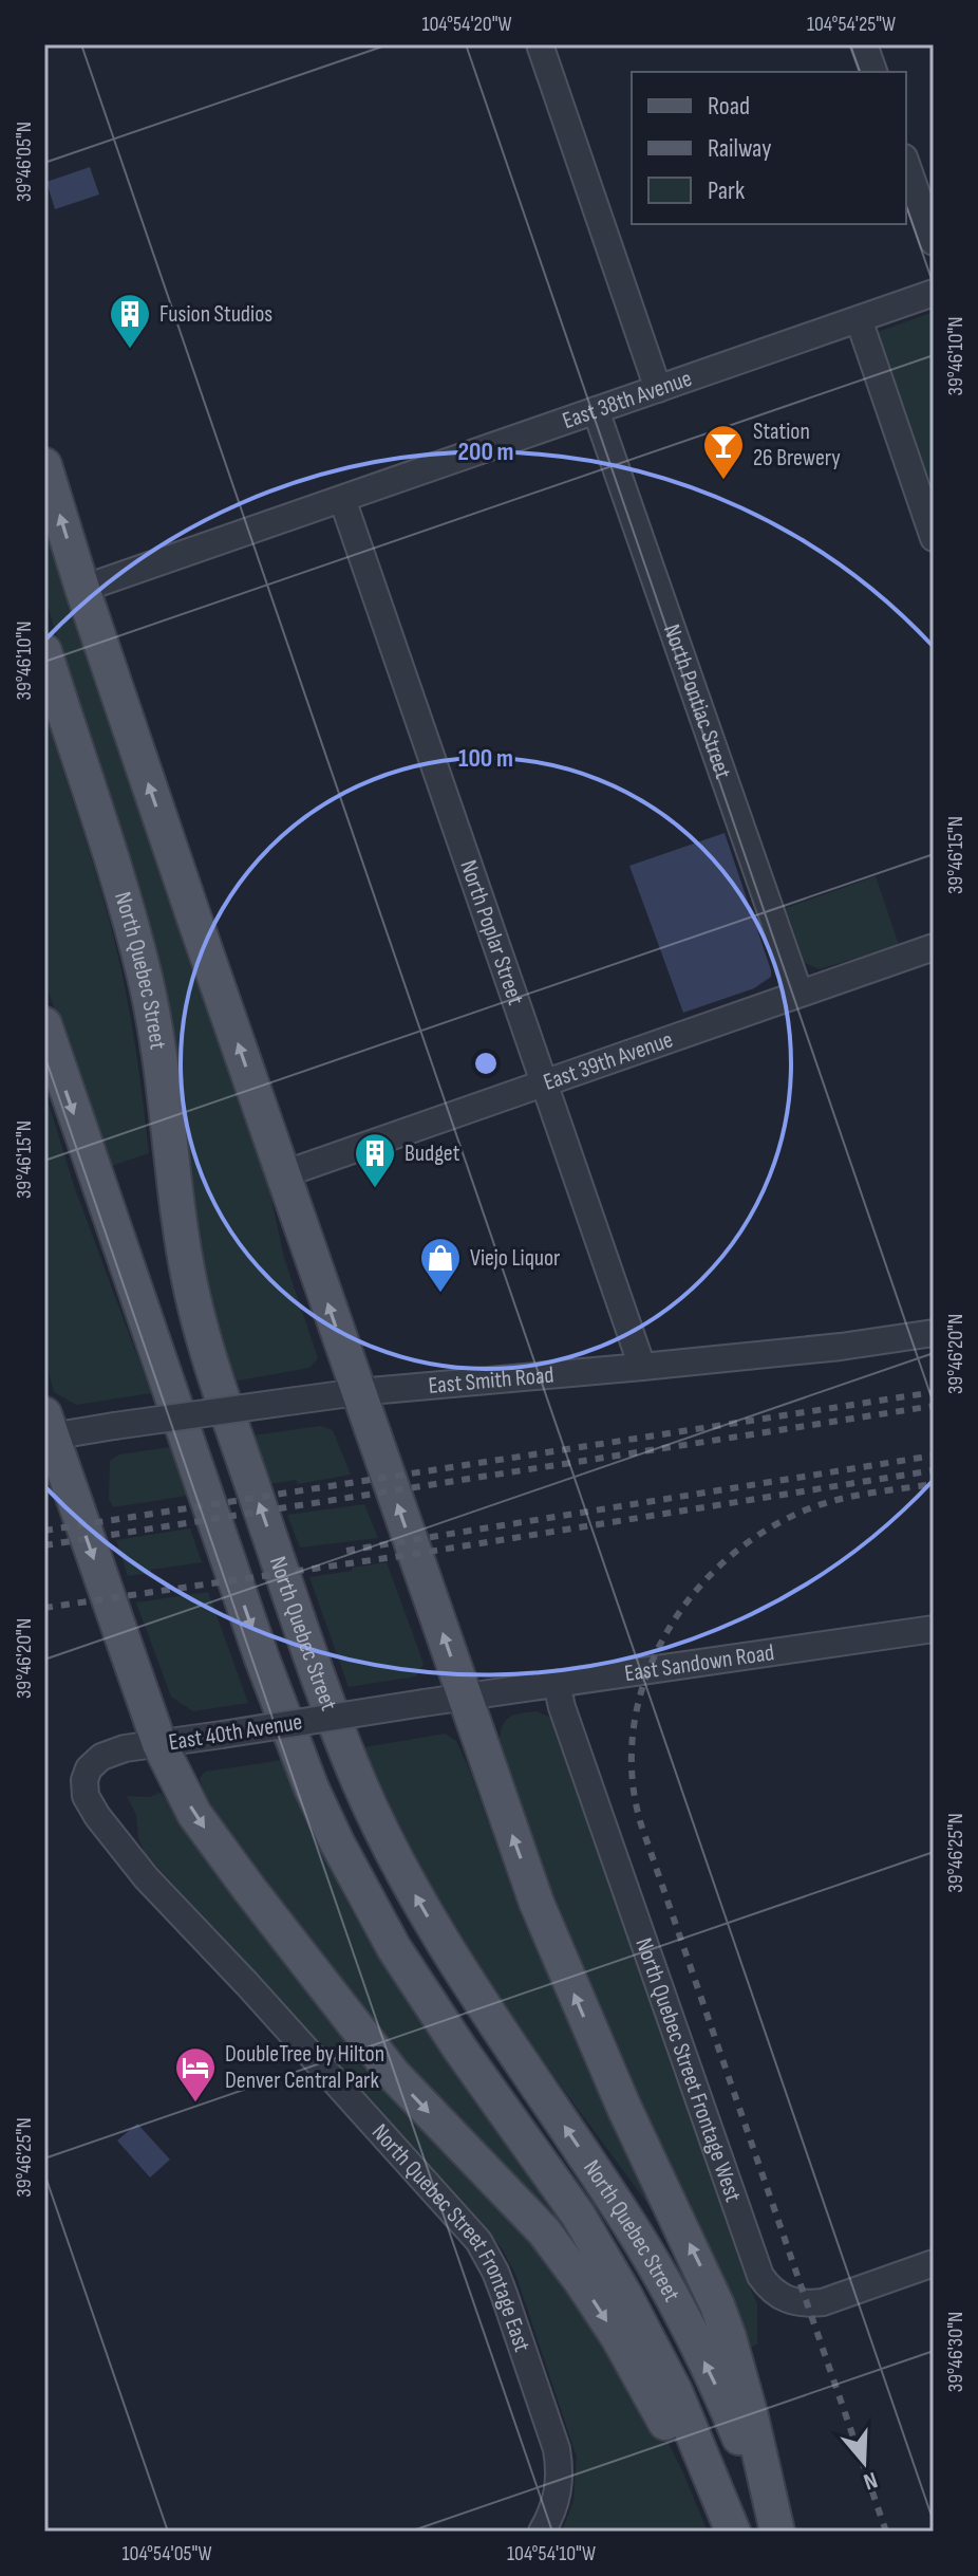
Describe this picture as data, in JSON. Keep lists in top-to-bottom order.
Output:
{
  "streets": {
    "main road": ["North Quebec Street"],
    "street": [
      "East 38th Avenue",
      "North Pontiac Street",
      "North Poplar Street",
      "East 39th Avenue",
      "East Smith Road",
      "East Sandown Road",
      "East 40th Avenue",
      "North Quebec Street Frontage West",
      "North Quebec Street Frontage East"
    ]
  },
  "crossings": [
    ["East 38th Avenue", "North Pontiac Street"],
    ["East 38th Avenue", "North Poplar Street"],
    ["North Pontiac Street", "East 39th Avenue"],
    ["North Poplar Street", "East 39th Avenue"],
    ["North Poplar Street", "East Smith Road"],
    ["East Sandown Road", "East 40th Avenue"],
    ["East Sandown Road", "North Quebec Street Frontage West"],
    ["East 40th Avenue", "North Quebec Street Frontage East"]
  ],
  "places": {
    "building": ["Fusion Studios", "Budget"],
    "bar": ["Station 26 Brewery"],
    "shop": ["Viejo Liquor"],
    "hotel": ["DoubleTree by Hilton Denver Central Park"]
  },
  "legend": ["Road", "Railway", "Park"],
  "north": "bottom",
  "coordinates": [
    "104°54'20\"W",
    "104°54'25\"W",
    "39°46'05\"N",
    "39°46'10\"N",
    "39°46'15\"N",
    "39°46'20\"N",
    "39°46'25\"N",
    "39°46'30\"N",
    "104°54'05\"W",
    "104°54'10\"W"
  ],
  "rings": ["200 m", "100 m"]
}
